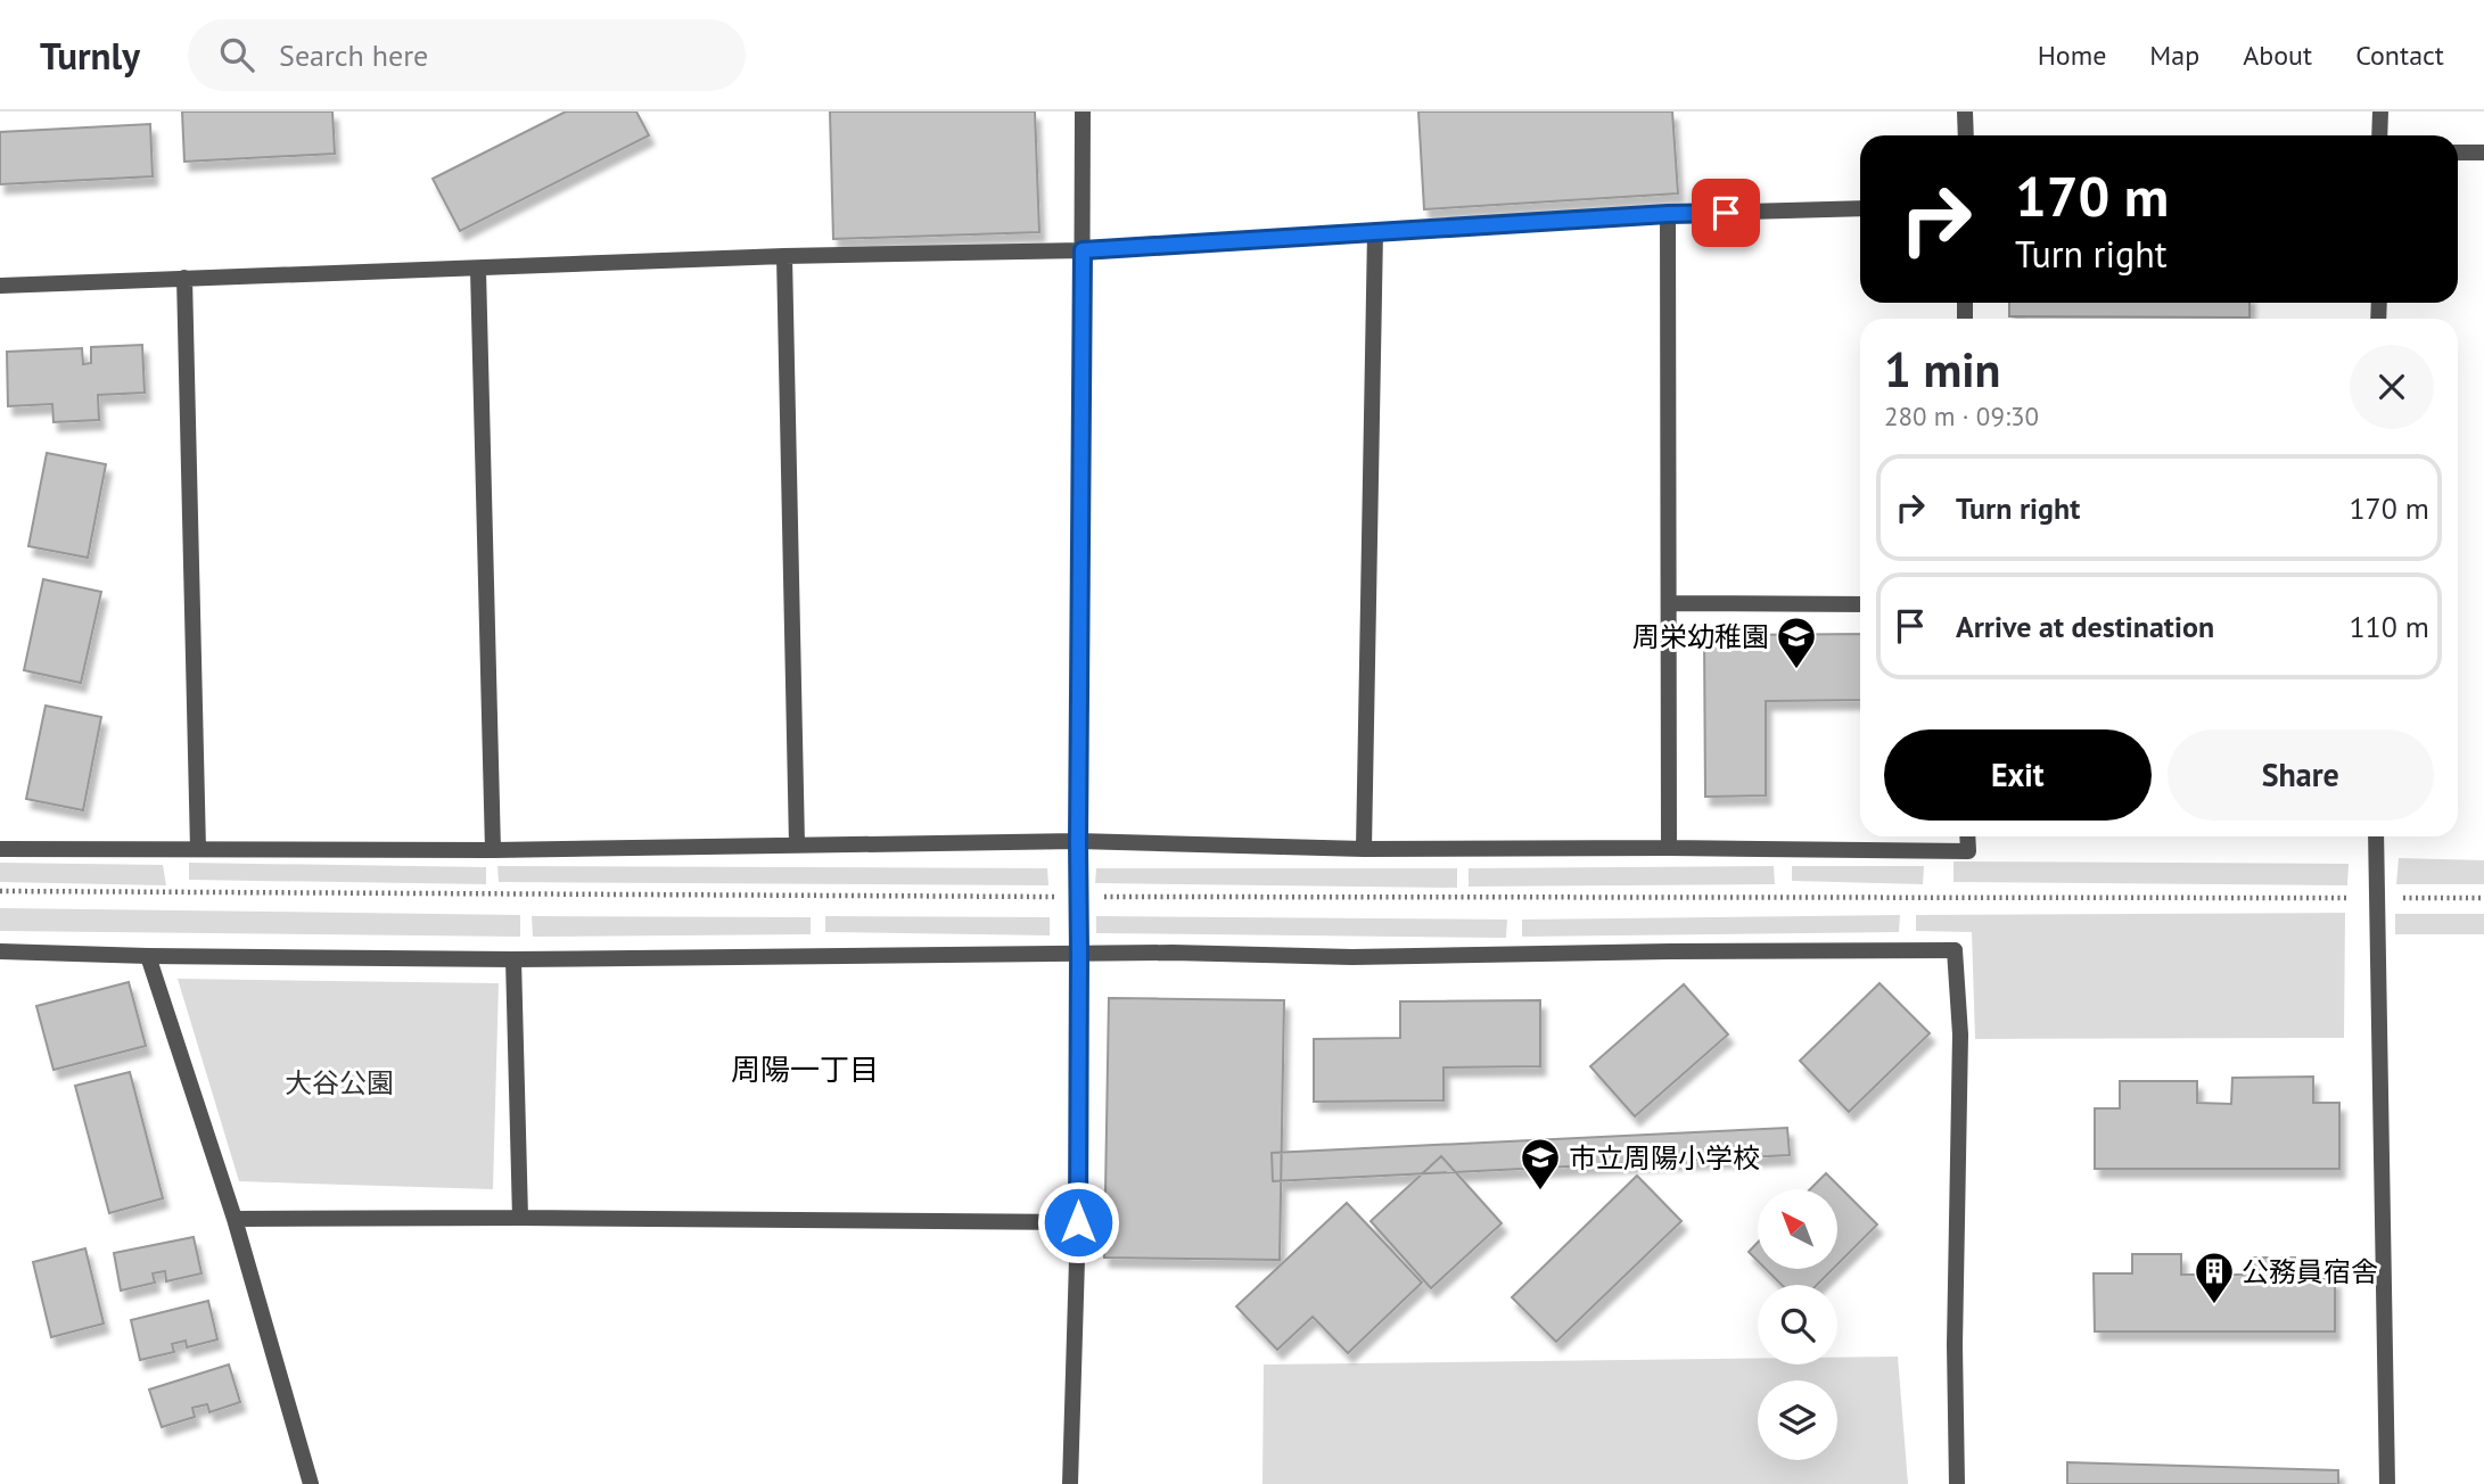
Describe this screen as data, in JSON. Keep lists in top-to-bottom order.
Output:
{
  "districts": ["周陽一丁目"],
  "parks": ["大谷公園"],
  "places": {
    "school or university": ["周栄幼稚園", "市立周陽小学校"],
    "building": ["公務員宿舎"]
  },
  "north": "top left",
  "page": {
    "header": "Turnly",
    "search": "Search here",
    "nav": [
      "Home",
      "Map",
      "About",
      "Contact"
    ],
    "turn": ["170 m", "Turn right"],
    "heading": ["1 min", "280 m · 09:30"],
    "list": [
      {
        "name": "Turn right",
        "value": "170 m"
      },
      {
        "name": "Arrive at destination",
        "value": "110 m"
      }
    ],
    "buttons": ["Exit", "Share"]
  }
}
